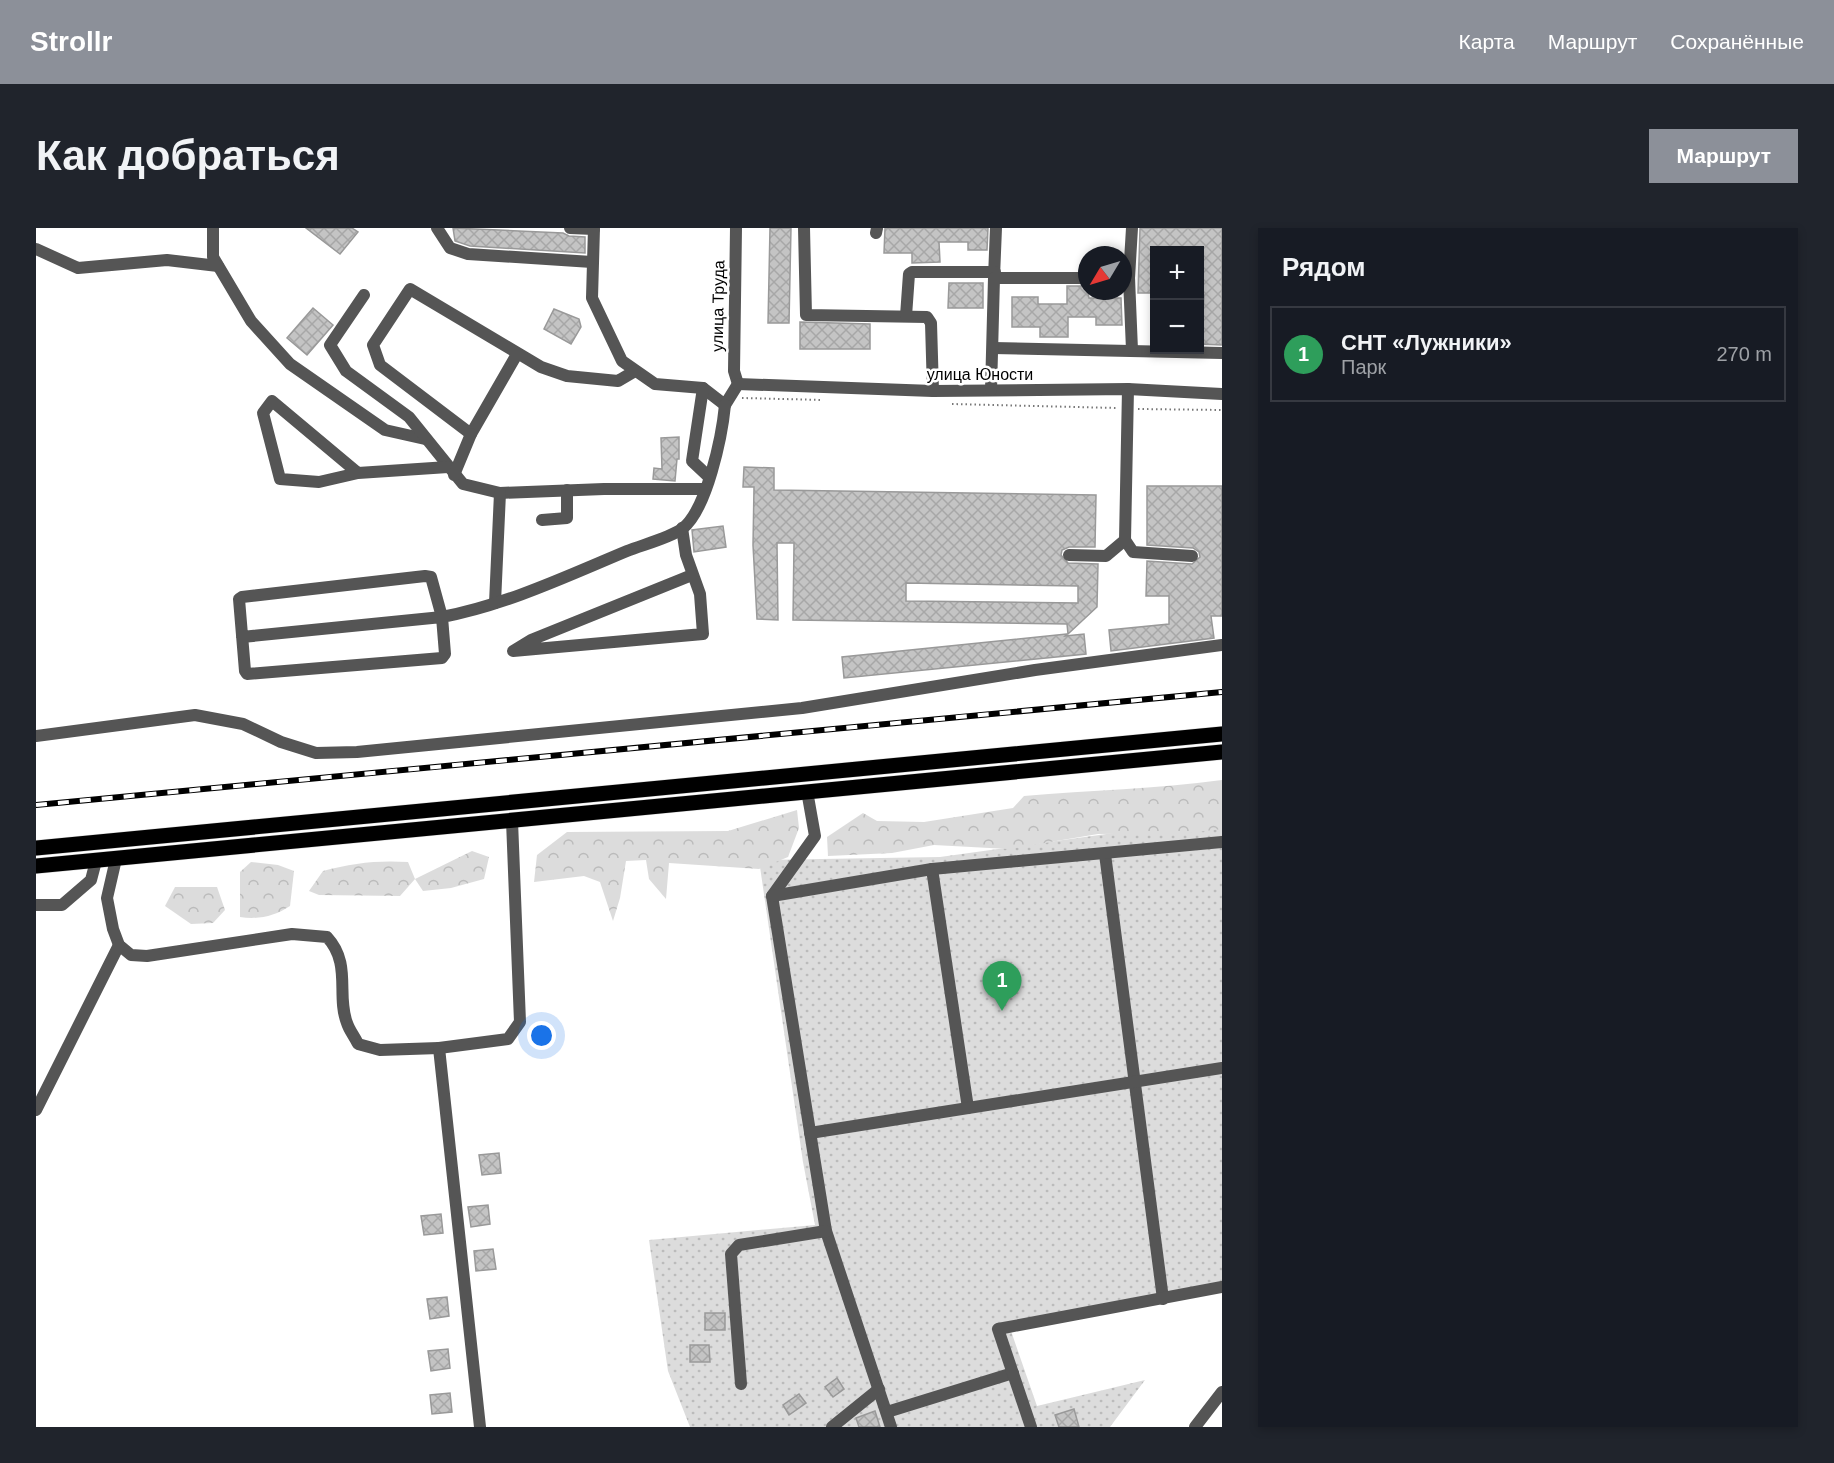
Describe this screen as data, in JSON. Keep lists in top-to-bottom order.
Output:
{
  "streets": {
    "street": ["улица Труда", "улица Юности"]
  },
  "crossings": [
    ["улица Труда", "улица Юности"]
  ],
  "north": "bottom left",
  "page": {
    "header": "Strollr",
    "nav": ["Карта", "Маршрут", "Сохранённые"],
    "buttons": "Маршрут",
    "title": "Как добраться",
    "heading": "Рядом",
    "map_buttons": ["+", "−"],
    "list": [
      {
        "mark": "1",
        "name": "СНТ «Лужники»",
        "note": "Парк",
        "value": "270 m"
      }
    ],
    "pins": "1"
  }
}
